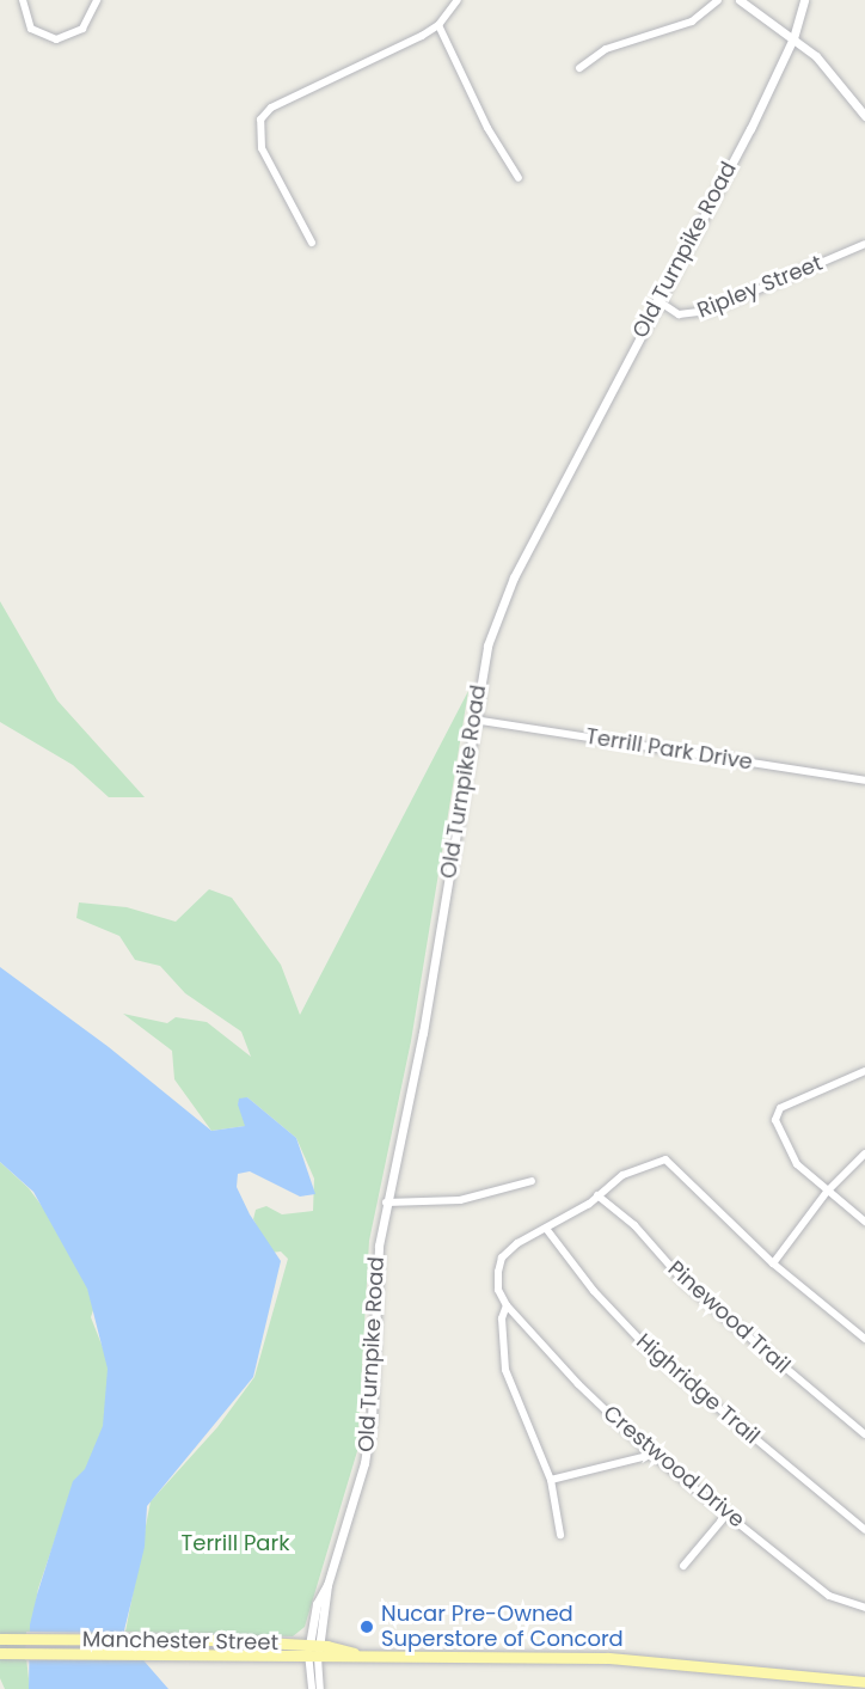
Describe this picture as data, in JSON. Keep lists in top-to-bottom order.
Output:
{
  "streets": {
    "main road": ["Manchester Street"],
    "street": [
      "Old Turnpike Road",
      "Ripley Street",
      "Terrill Park Drive",
      "Pinewood Trail",
      "Highridge Trail",
      "Crestwood Drive"
    ]
  },
  "crossings": [
    ["Old Turnpike Road", "Ripley Street"],
    ["Old Turnpike Road", "Terrill Park Drive"],
    ["Old Turnpike Road", "Manchester Street"]
  ],
  "parks": ["Terrill Park"],
  "places": ["Nucar Pre-Owned Superstore of Concord"]
}
